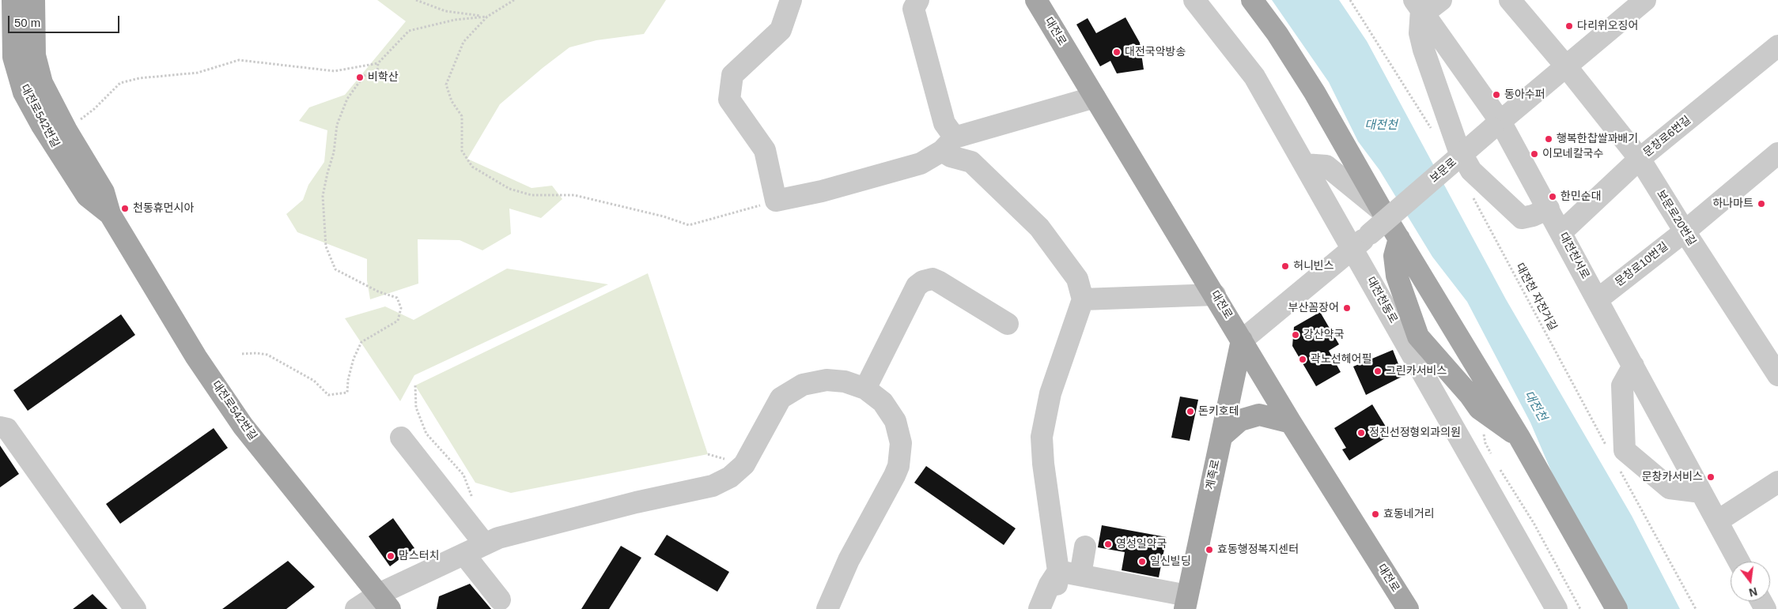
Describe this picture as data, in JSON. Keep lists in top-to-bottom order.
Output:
{
  "streets": {
    "main road": ["대전로", "대전로542번길", "계족로"],
    "street": [
      "문창로6번길",
      "보문로",
      "보문로20번길",
      "대전천서로",
      "문창로10번길",
      "대전천동로"
    ],
    "path": ["대전천 자전거길"]
  },
  "crossings": [
    ["대전로", "보문로"],
    ["대전로", "계족로"],
    ["문창로6번길", "보문로20번길"],
    ["문창로6번길", "대전천서로"],
    ["보문로", "보문로20번길"],
    ["보문로", "대전천서로"],
    ["보문로", "대전천동로"],
    ["보문로", "계족로"],
    ["보문로20번길", "문창로10번길"],
    ["대전천서로", "문창로10번길"]
  ],
  "water": ["대전천"],
  "places": [
    "다리위오징어",
    "대전국악방송",
    "비학산",
    "동아수퍼",
    "행복한찹쌀꽈배기",
    "이모네칼국수",
    "한민순대",
    "하나마트",
    "천동휴먼시아",
    "허니빈스",
    "부산꼼장어",
    "강산약국",
    "곽노선헤어필",
    "그린카서비스",
    "돈키호테",
    "정진선정형외과의원",
    "문창카서비스",
    "효동네거리",
    "영성일약국",
    "효동행정복지센터",
    "맘스터치",
    "일신빌딩"
  ],
  "scale_bar": "50 m",
  "north": "bottom"
}
